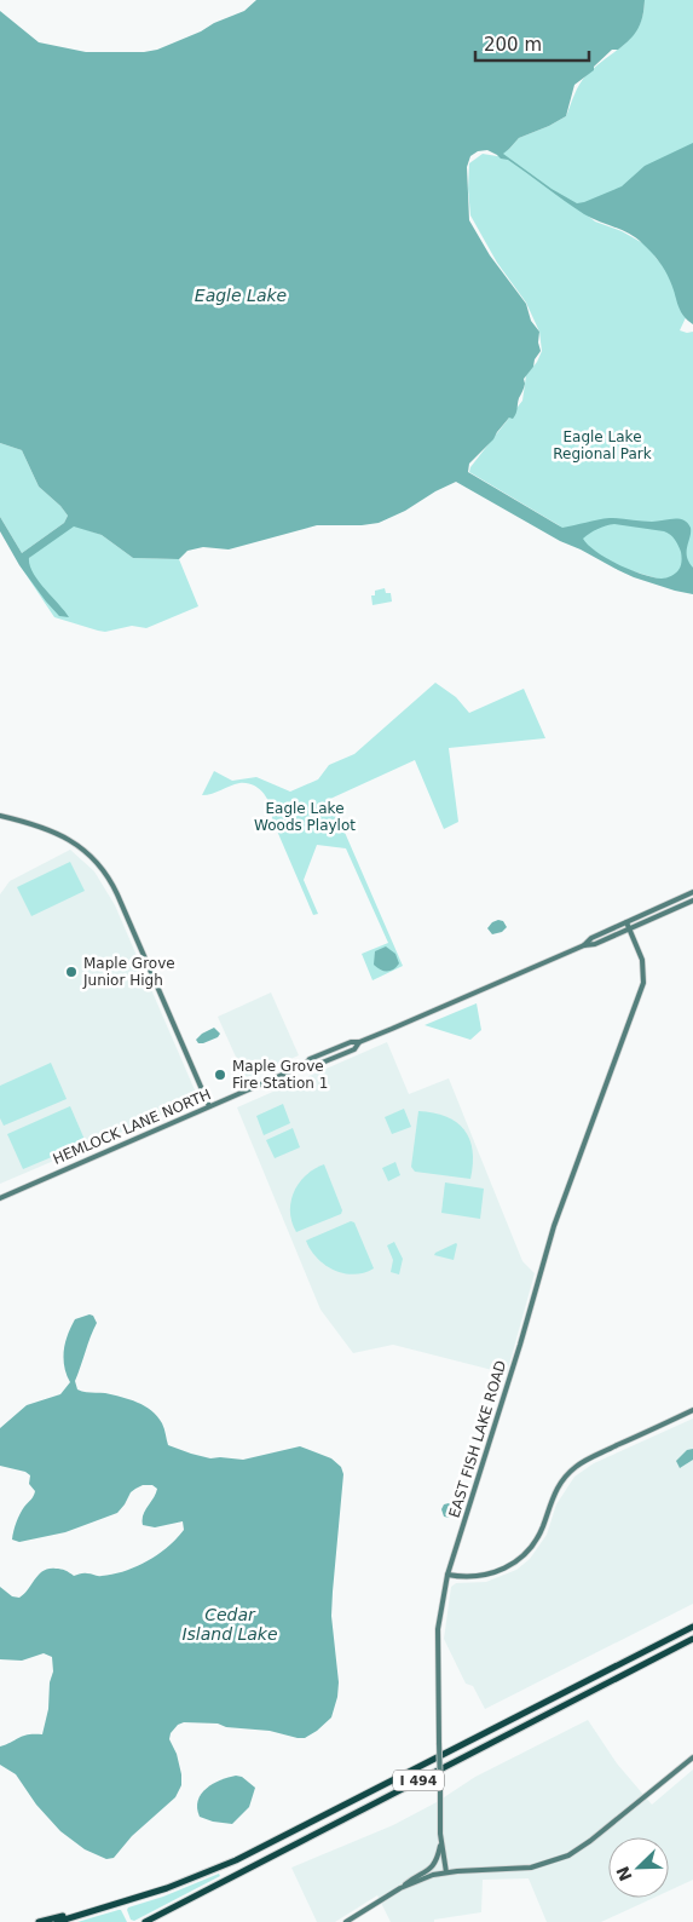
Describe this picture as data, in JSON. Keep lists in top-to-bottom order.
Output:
{
  "streets": {
    "highway": ["I 494"],
    "street": ["HEMLOCK LANE NORTH", "EAST FISH LAKE ROAD"]
  },
  "crossings": [
    ["HEMLOCK LANE NORTH", "EAST FISH LAKE ROAD"]
  ],
  "water": ["Eagle Lake", "Cedar Island Lake"],
  "parks": ["Eagle Lake Regional Park", "Eagle Lake Woods Playlot"],
  "places": ["Maple Grove Junior High", "Maple Grove Fire Station 1"],
  "scale_bar": "200 m",
  "north": "bottom left"
}
